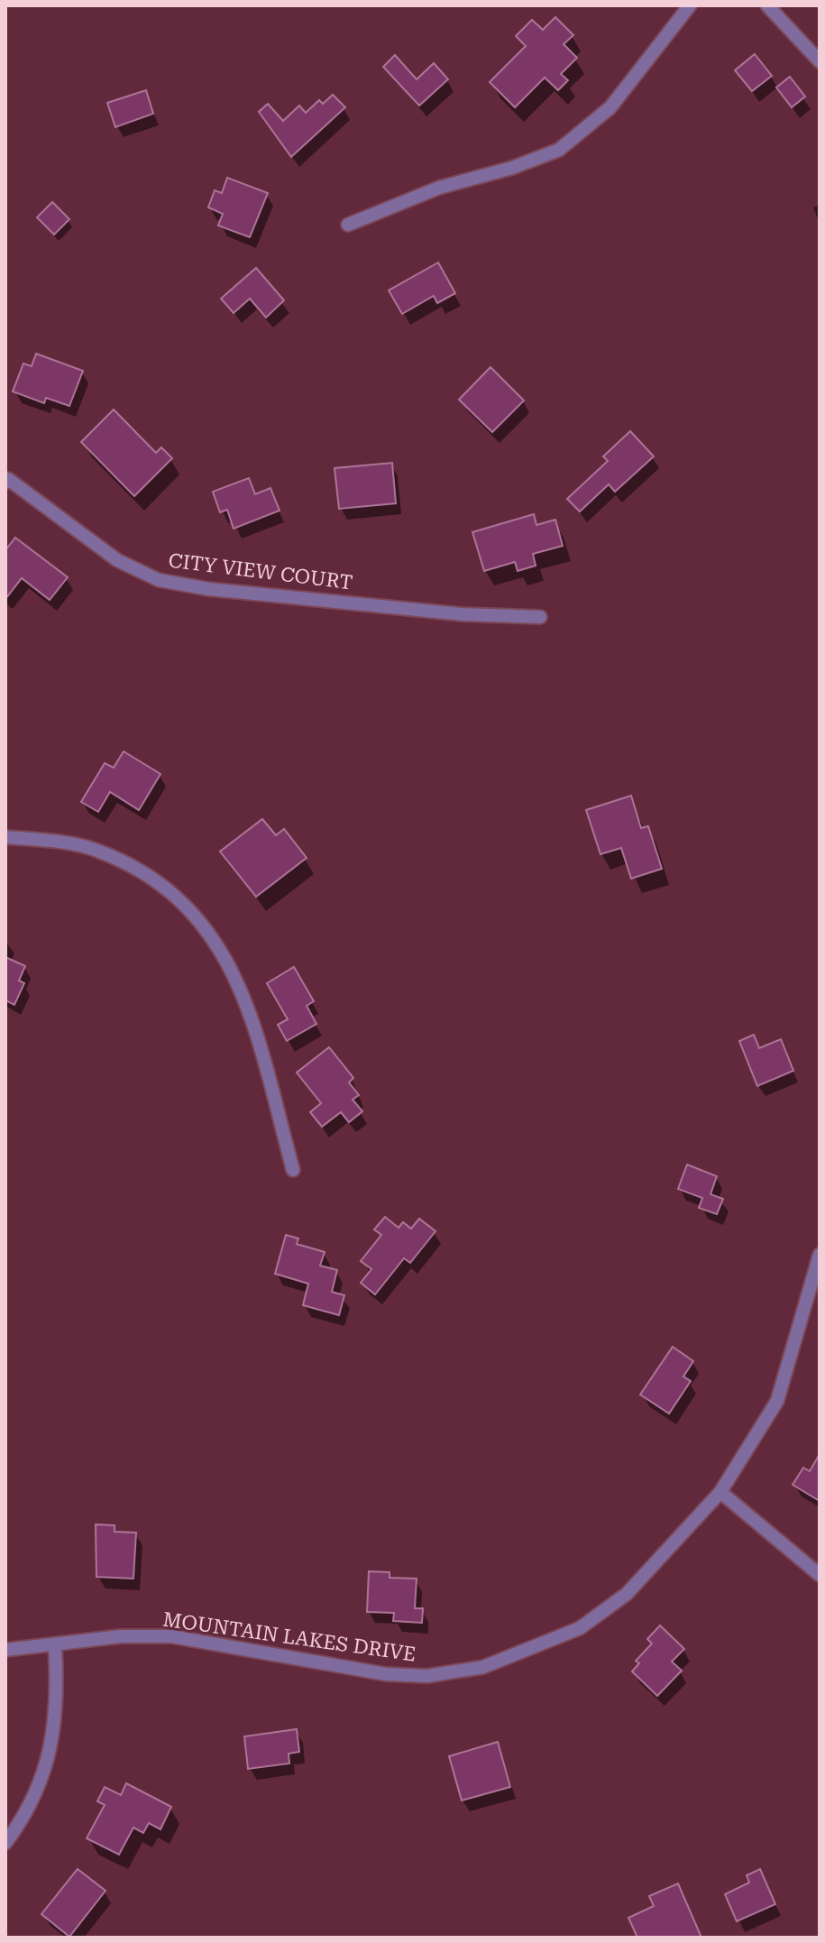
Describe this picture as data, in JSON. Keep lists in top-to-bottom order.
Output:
{
  "streets": {
    "street": ["CITY VIEW COURT", "MOUNTAIN LAKES DRIVE"]
  }
}
